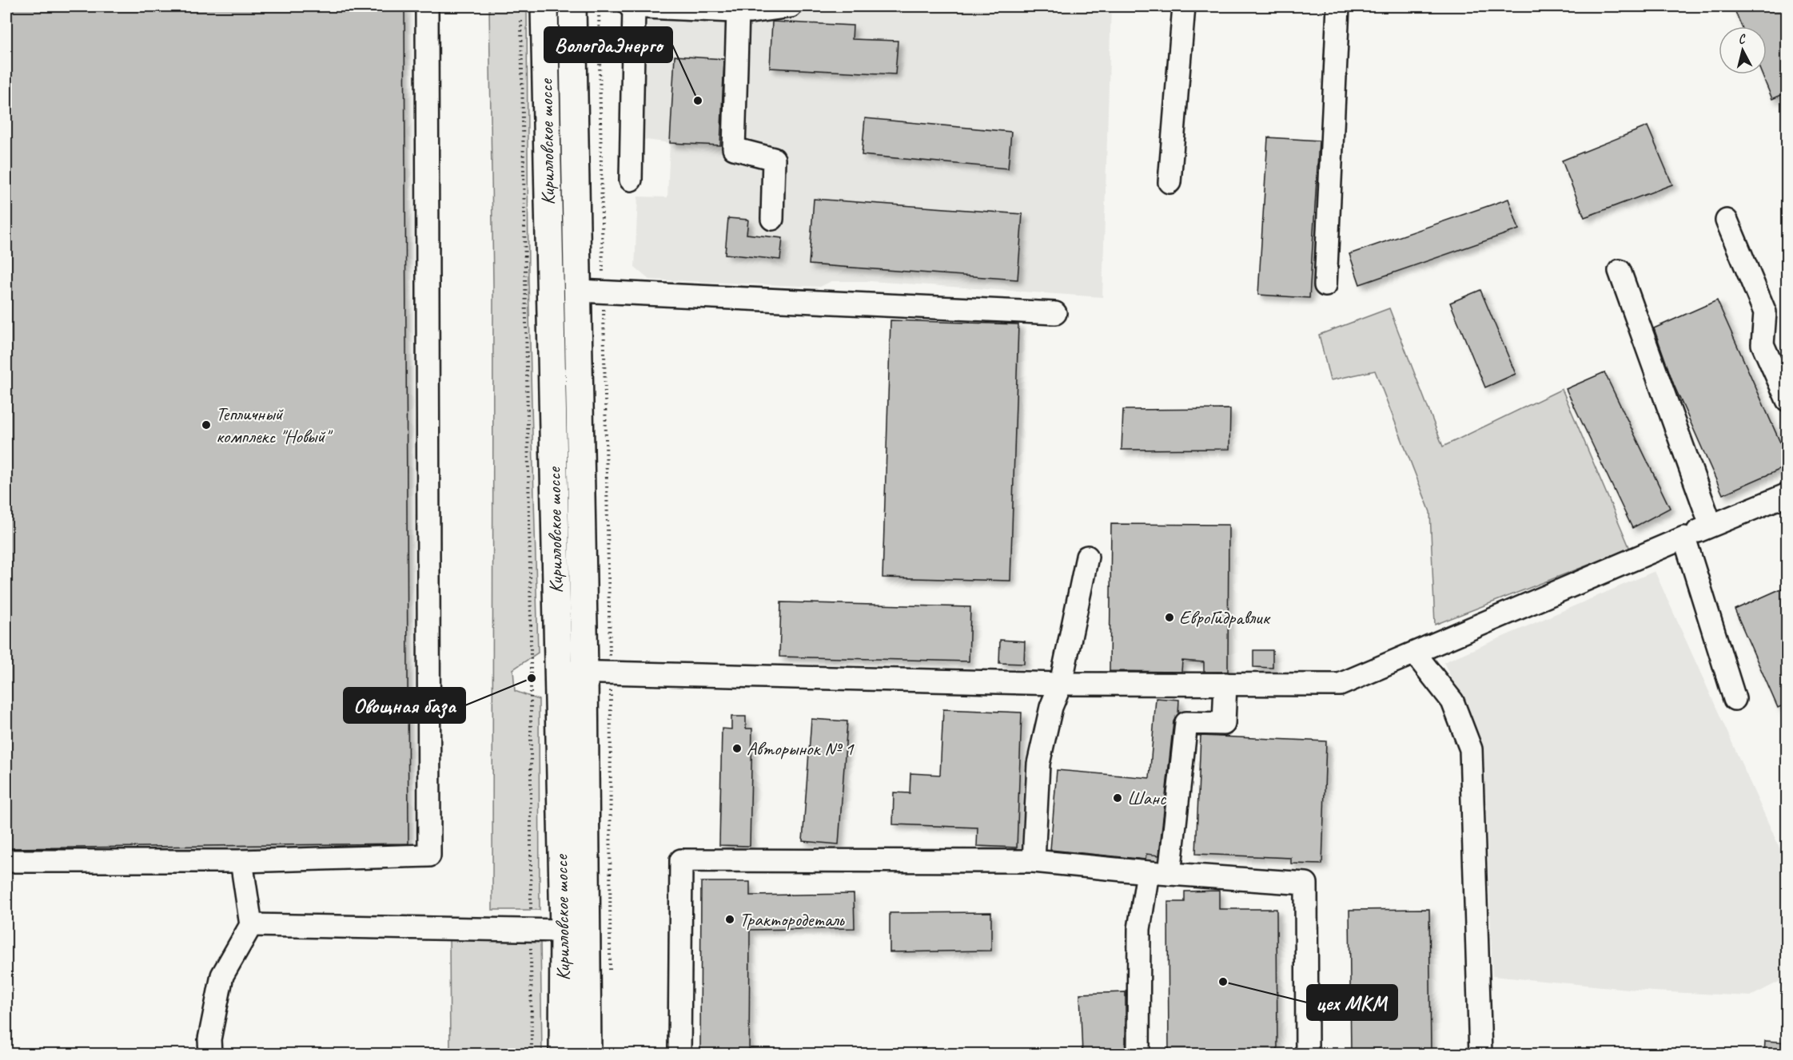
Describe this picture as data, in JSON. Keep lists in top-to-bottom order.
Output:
{
  "streets": {
    "main road": ["Кирилловское шоссе"]
  },
  "places": [
    "ВологдаЭнерго",
    "Тепличный комплекс \"Новый\"",
    "ЕвроГидравлик",
    "Овощная база",
    "Авторынок № 1",
    "Шанс",
    "Трактородеталь",
    "цех МКМ"
  ],
  "north": "top"
}
